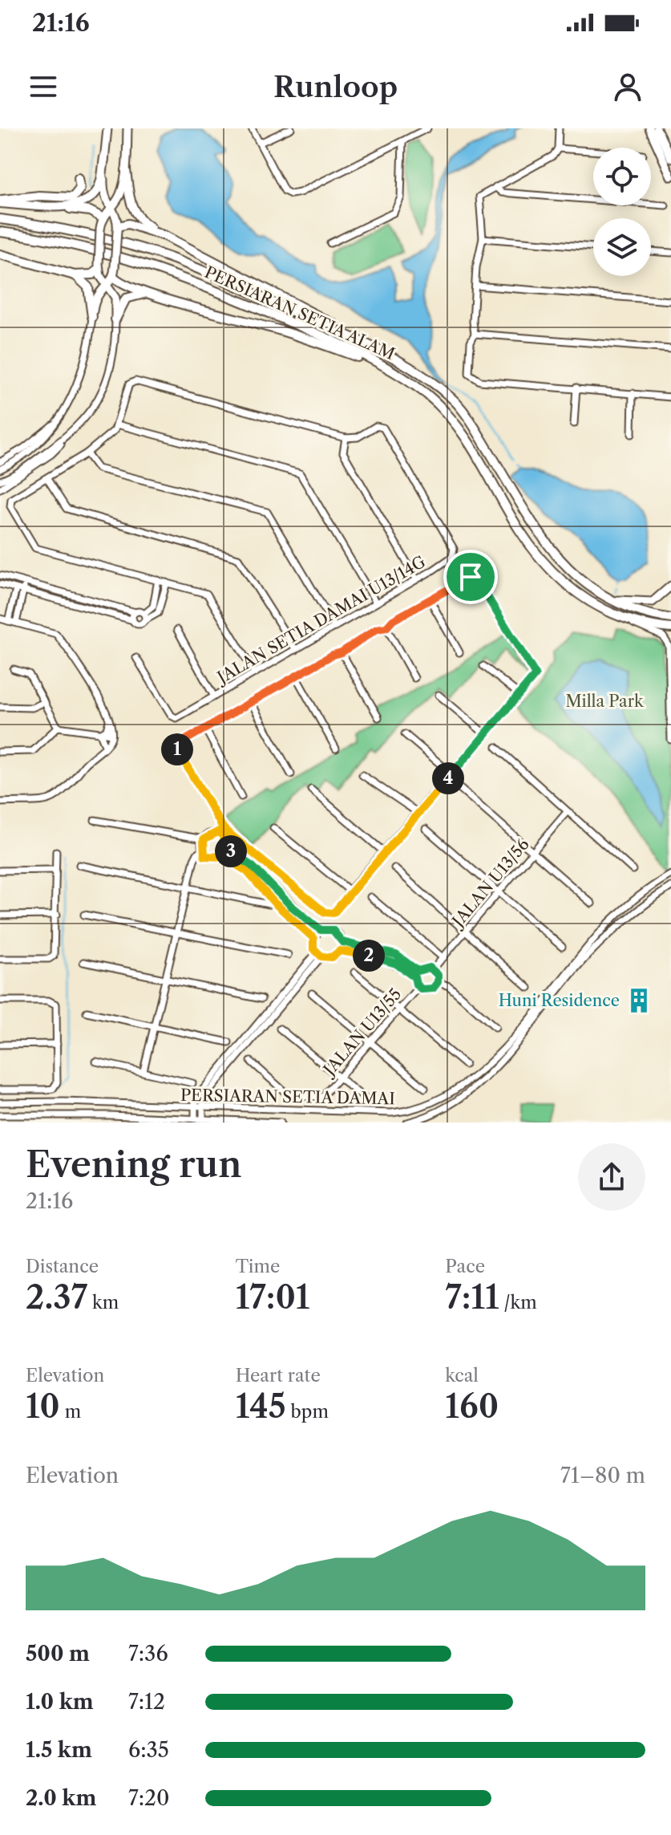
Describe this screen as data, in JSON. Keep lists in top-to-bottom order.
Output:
{
  "streets": {
    "highway": ["PERSIARAN SETIA ALAM"],
    "street": [
      "JALAN SETIA DAMAI U13/14G",
      "JALAN U13/56",
      "JALAN U13/55",
      "PERSIARAN SETIA DAMAI"
    ]
  },
  "crossings": [
    ["JALAN U13/56", "JALAN U13/55"]
  ],
  "parks": ["Milla Park"],
  "places": {
    "building": ["Huni Residence"]
  },
  "page": {
    "status": "21:16",
    "header": "Runloop",
    "pins": [
      "1",
      "4",
      "3",
      "2"
    ],
    "heading": ["Evening run", "21:16"],
    "stats": [
      ["Distance", "2.37 km"],
      ["Time", "17:01"],
      ["Pace", "7:11 /km"],
      ["Elevation", "10 m"],
      ["Heart rate", "145 bpm"],
      ["kcal", "160"]
    ],
    "chart": ["Elevation", "71–80 m"],
    "list": [
      {
        "name": "500 m",
        "note": "7:36"
      },
      {
        "name": "1.0 km",
        "note": "7:12"
      },
      {
        "name": "1.5 km",
        "note": "6:35"
      },
      {
        "name": "2.0 km",
        "note": "7:20"
      }
    ]
  }
}
